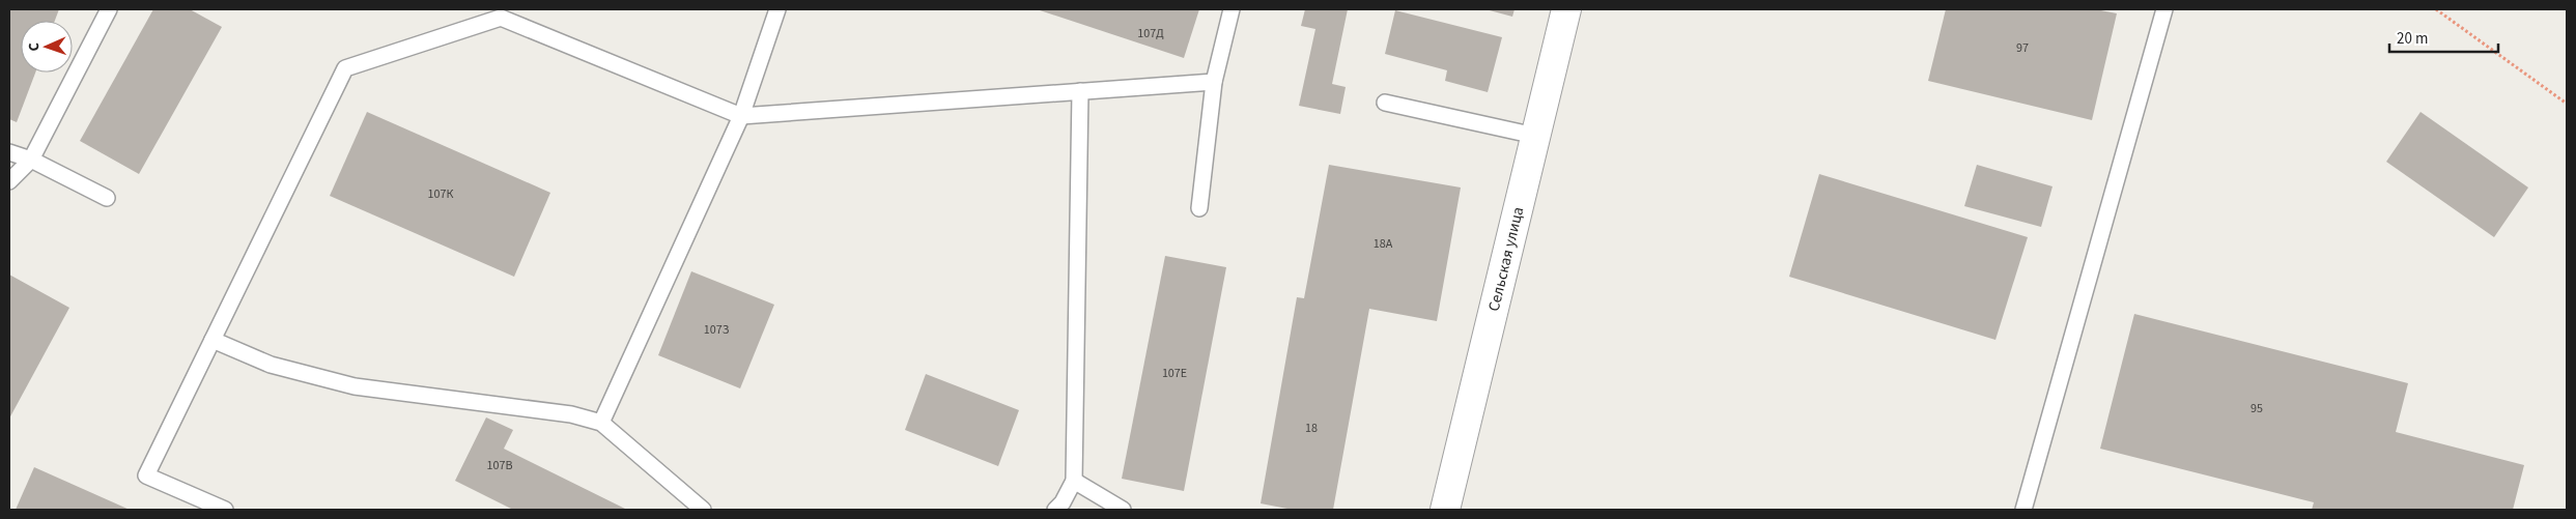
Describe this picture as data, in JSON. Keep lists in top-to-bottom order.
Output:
{
  "streets": {
    "street": ["Сельская улица"]
  },
  "house_numbers": [
    "107Д",
    "97",
    "107К",
    "18А",
    "107З",
    "107Е",
    "95",
    "18",
    "107В"
  ],
  "scale_bar": "20 m",
  "north": "left"
}
